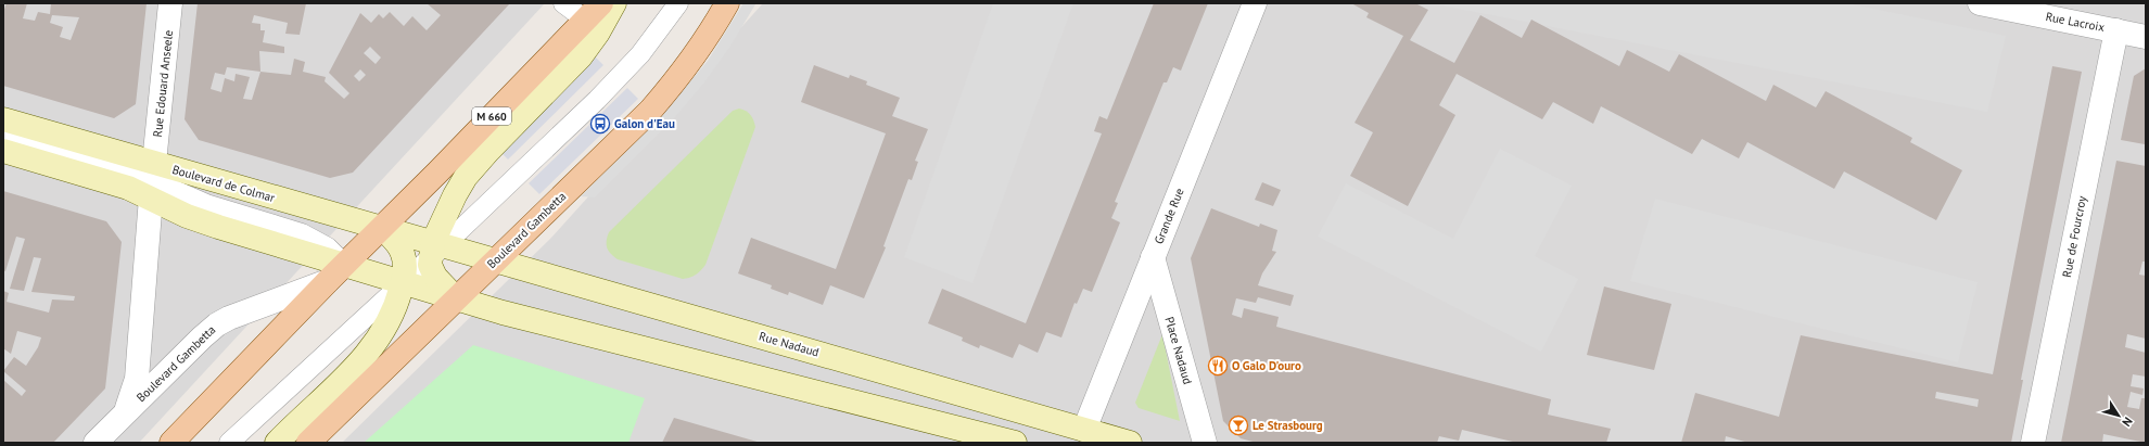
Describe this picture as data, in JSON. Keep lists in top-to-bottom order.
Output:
{
  "streets": {
    "main road": [
      "M 660",
      "Boulevard de Colmar",
      "Boulevard Gambetta",
      "Rue Nadaud"
    ],
    "street": [
      "Rue Lacroix",
      "Rue Edouard Anseele",
      "Grande Rue",
      "Rue de Fourcroy",
      "Place Nadaud"
    ]
  },
  "crossings": [
    ["Rue Lacroix", "Rue de Fourcroy"],
    ["Rue Edouard Anseele", "Boulevard de Colmar"],
    ["Boulevard de Colmar", "Boulevard Gambetta"],
    ["Boulevard de Colmar", "Rue Nadaud"],
    ["Grande Rue", "Rue Nadaud"],
    ["Grande Rue", "Place Nadaud"],
    ["Boulevard Gambetta", "Rue Nadaud"]
  ],
  "places": {
    "bus stop": ["Galon d'Eau"],
    "restaurant": ["O Galo D'ouro"],
    "bar": ["Le Strasbourg"]
  },
  "north": "bottom right"
}
